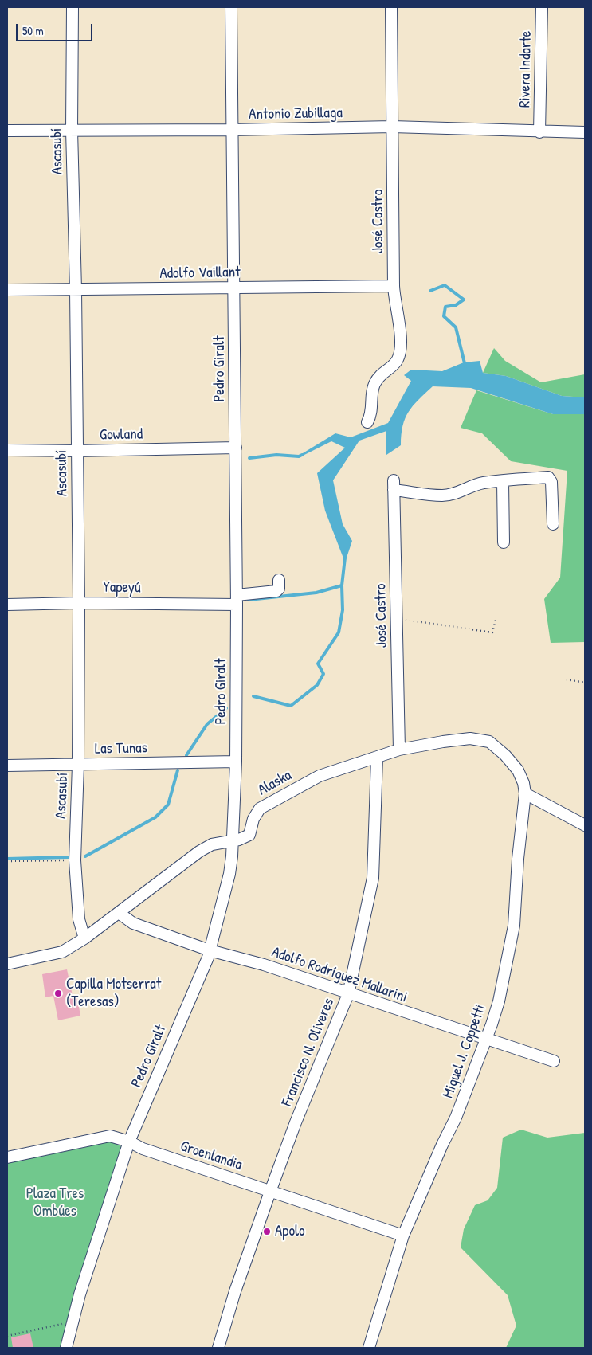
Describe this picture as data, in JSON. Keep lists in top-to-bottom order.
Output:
{
  "streets": {
    "street": [
      "Rivera Indarte",
      "Antonio Zubillaga",
      "Ascasubí",
      "José Castro",
      "Adolfo Vaillant",
      "Pedro Giralt",
      "Gowland",
      "Yapeyú",
      "Las Tunas",
      "Alaska",
      "Adolfo Rodríguez Mallarini",
      "Miguel J. Coppetti",
      "Francisco N. Oliveres",
      "Groenlandia"
    ]
  },
  "crossings": [
    ["Rivera Indarte", "Antonio Zubillaga"],
    ["Antonio Zubillaga", "Ascasubí"],
    ["Antonio Zubillaga", "José Castro"],
    ["Antonio Zubillaga", "Pedro Giralt"],
    ["Ascasubí", "Adolfo Vaillant"],
    ["Ascasubí", "Gowland"],
    ["Ascasubí", "Yapeyú"],
    ["Ascasubí", "Las Tunas"],
    ["Ascasubí", "Alaska"],
    ["José Castro", "Adolfo Vaillant"],
    ["José Castro", "Alaska"],
    ["Adolfo Vaillant", "Pedro Giralt"],
    ["Pedro Giralt", "Gowland"],
    ["Pedro Giralt", "Yapeyú"],
    ["Pedro Giralt", "Las Tunas"],
    ["Pedro Giralt", "Alaska"],
    ["Pedro Giralt", "Adolfo Rodríguez Mallarini"],
    ["Pedro Giralt", "Groenlandia"],
    ["Alaska", "Adolfo Rodríguez Mallarini"],
    ["Alaska", "Miguel J. Coppetti"],
    ["Alaska", "Francisco N. Oliveres"],
    ["Adolfo Rodríguez Mallarini", "Miguel J. Coppetti"],
    ["Adolfo Rodríguez Mallarini", "Francisco N. Oliveres"],
    ["Miguel J. Coppetti", "Groenlandia"],
    ["Francisco N. Oliveres", "Groenlandia"]
  ],
  "parks": ["Plaza Tres Ombúes"],
  "places": ["Capilla Motserrat (Teresas)", "Apolo"],
  "scale_bar": "50 m"
}
